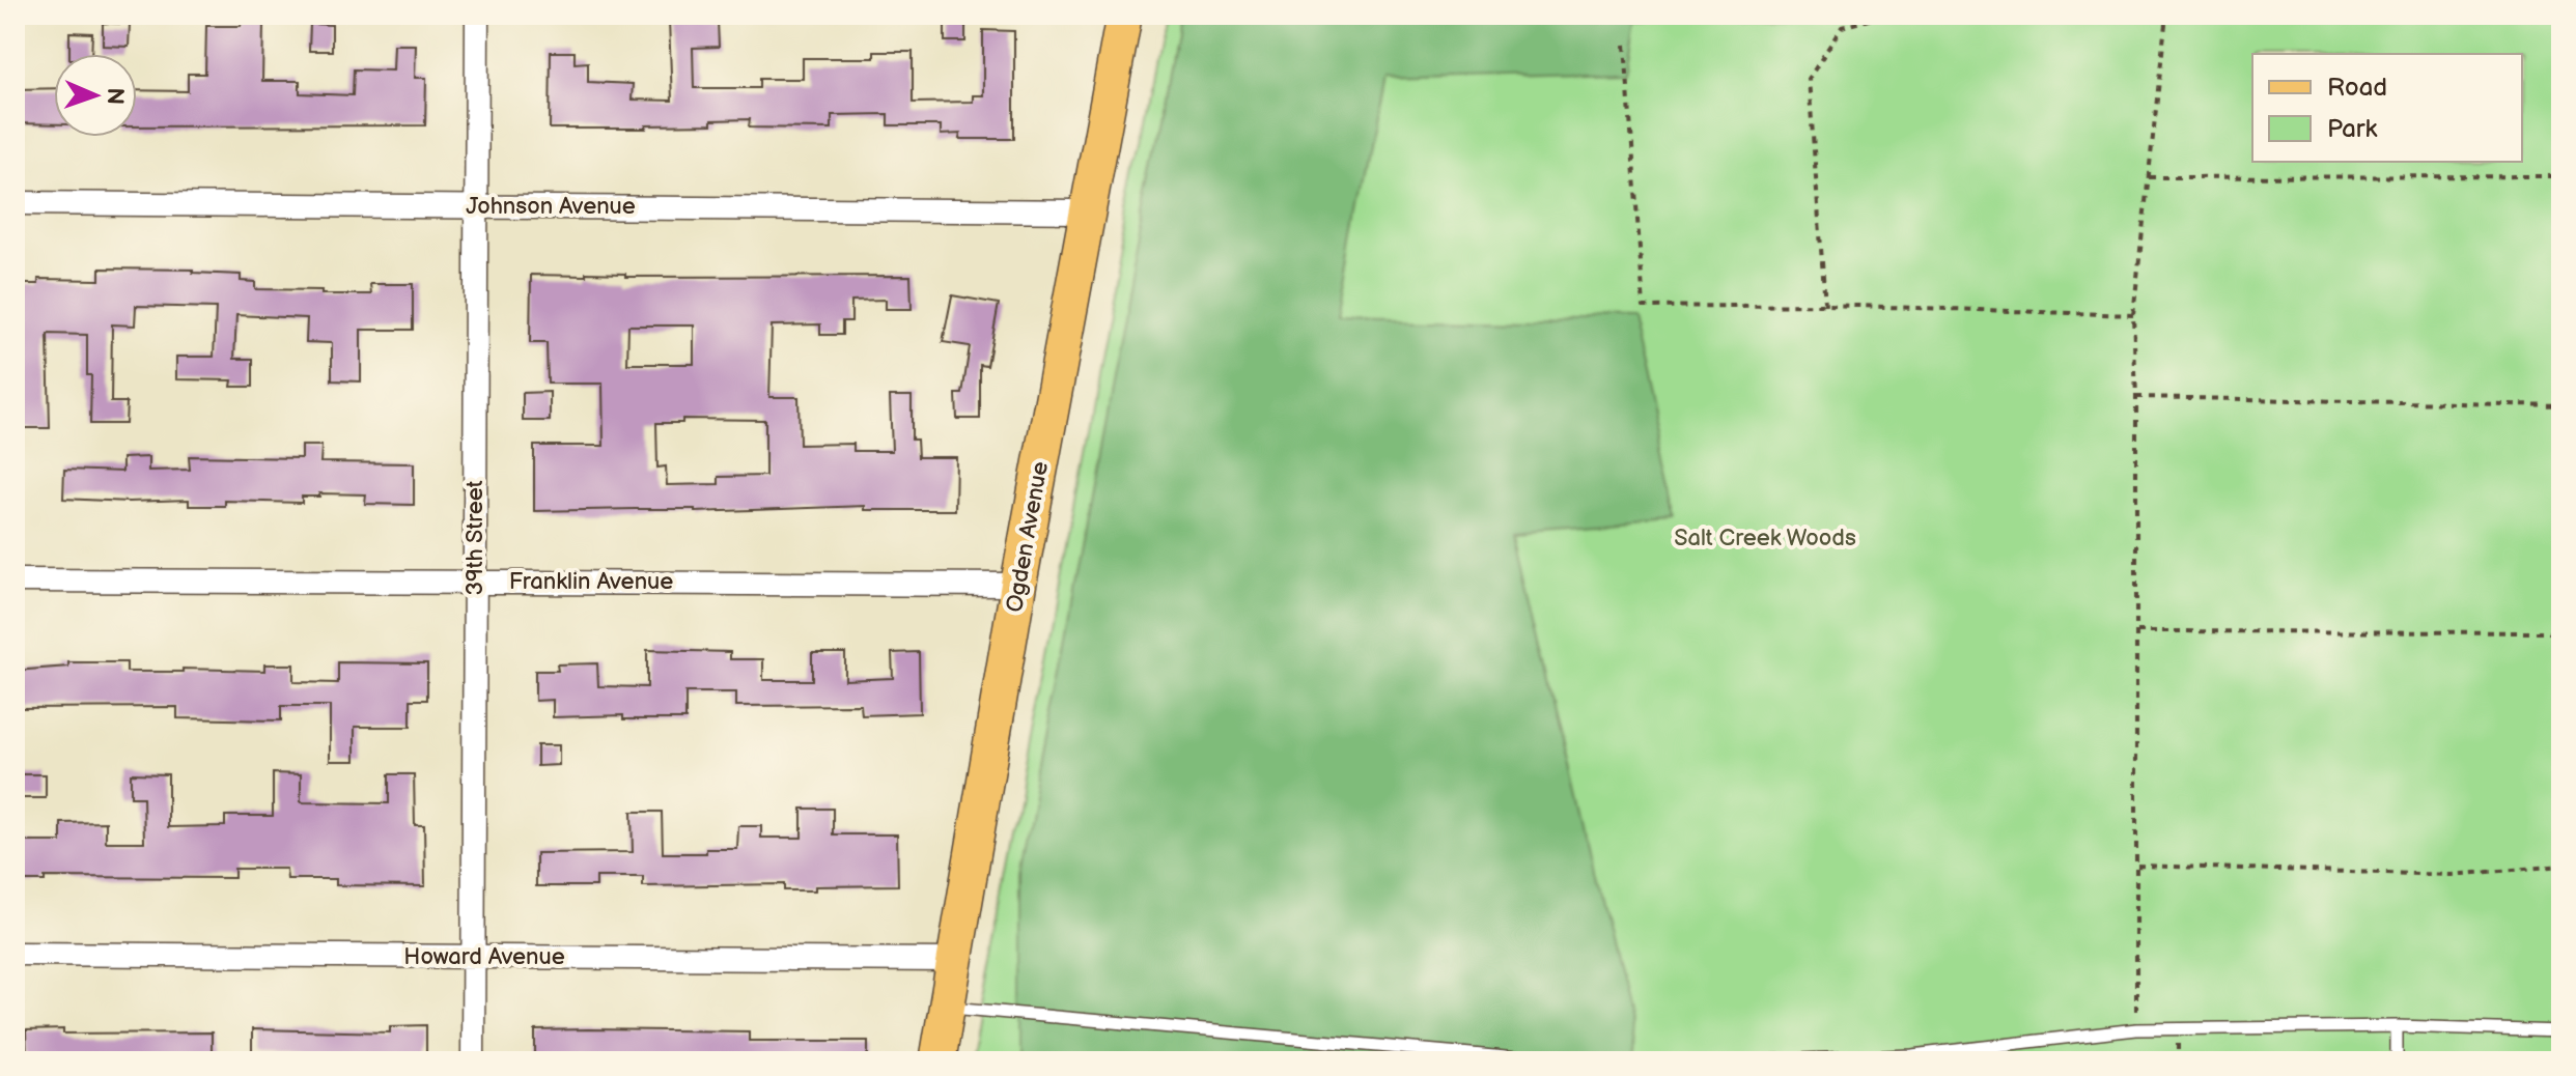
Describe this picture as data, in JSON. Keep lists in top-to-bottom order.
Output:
{
  "streets": {
    "main road": ["Ogden Avenue"],
    "street": [
      "Johnson Avenue",
      "39th Street",
      "Franklin Avenue",
      "Howard Avenue"
    ]
  },
  "crossings": [
    ["Johnson Avenue", "Ogden Avenue"],
    ["Johnson Avenue", "39th Street"],
    ["Ogden Avenue", "Franklin Avenue"],
    ["Ogden Avenue", "Howard Avenue"],
    ["39th Street", "Franklin Avenue"],
    ["39th Street", "Howard Avenue"]
  ],
  "parks": ["Salt Creek Woods"],
  "legend": ["Road", "Park"],
  "north": "right"
}
